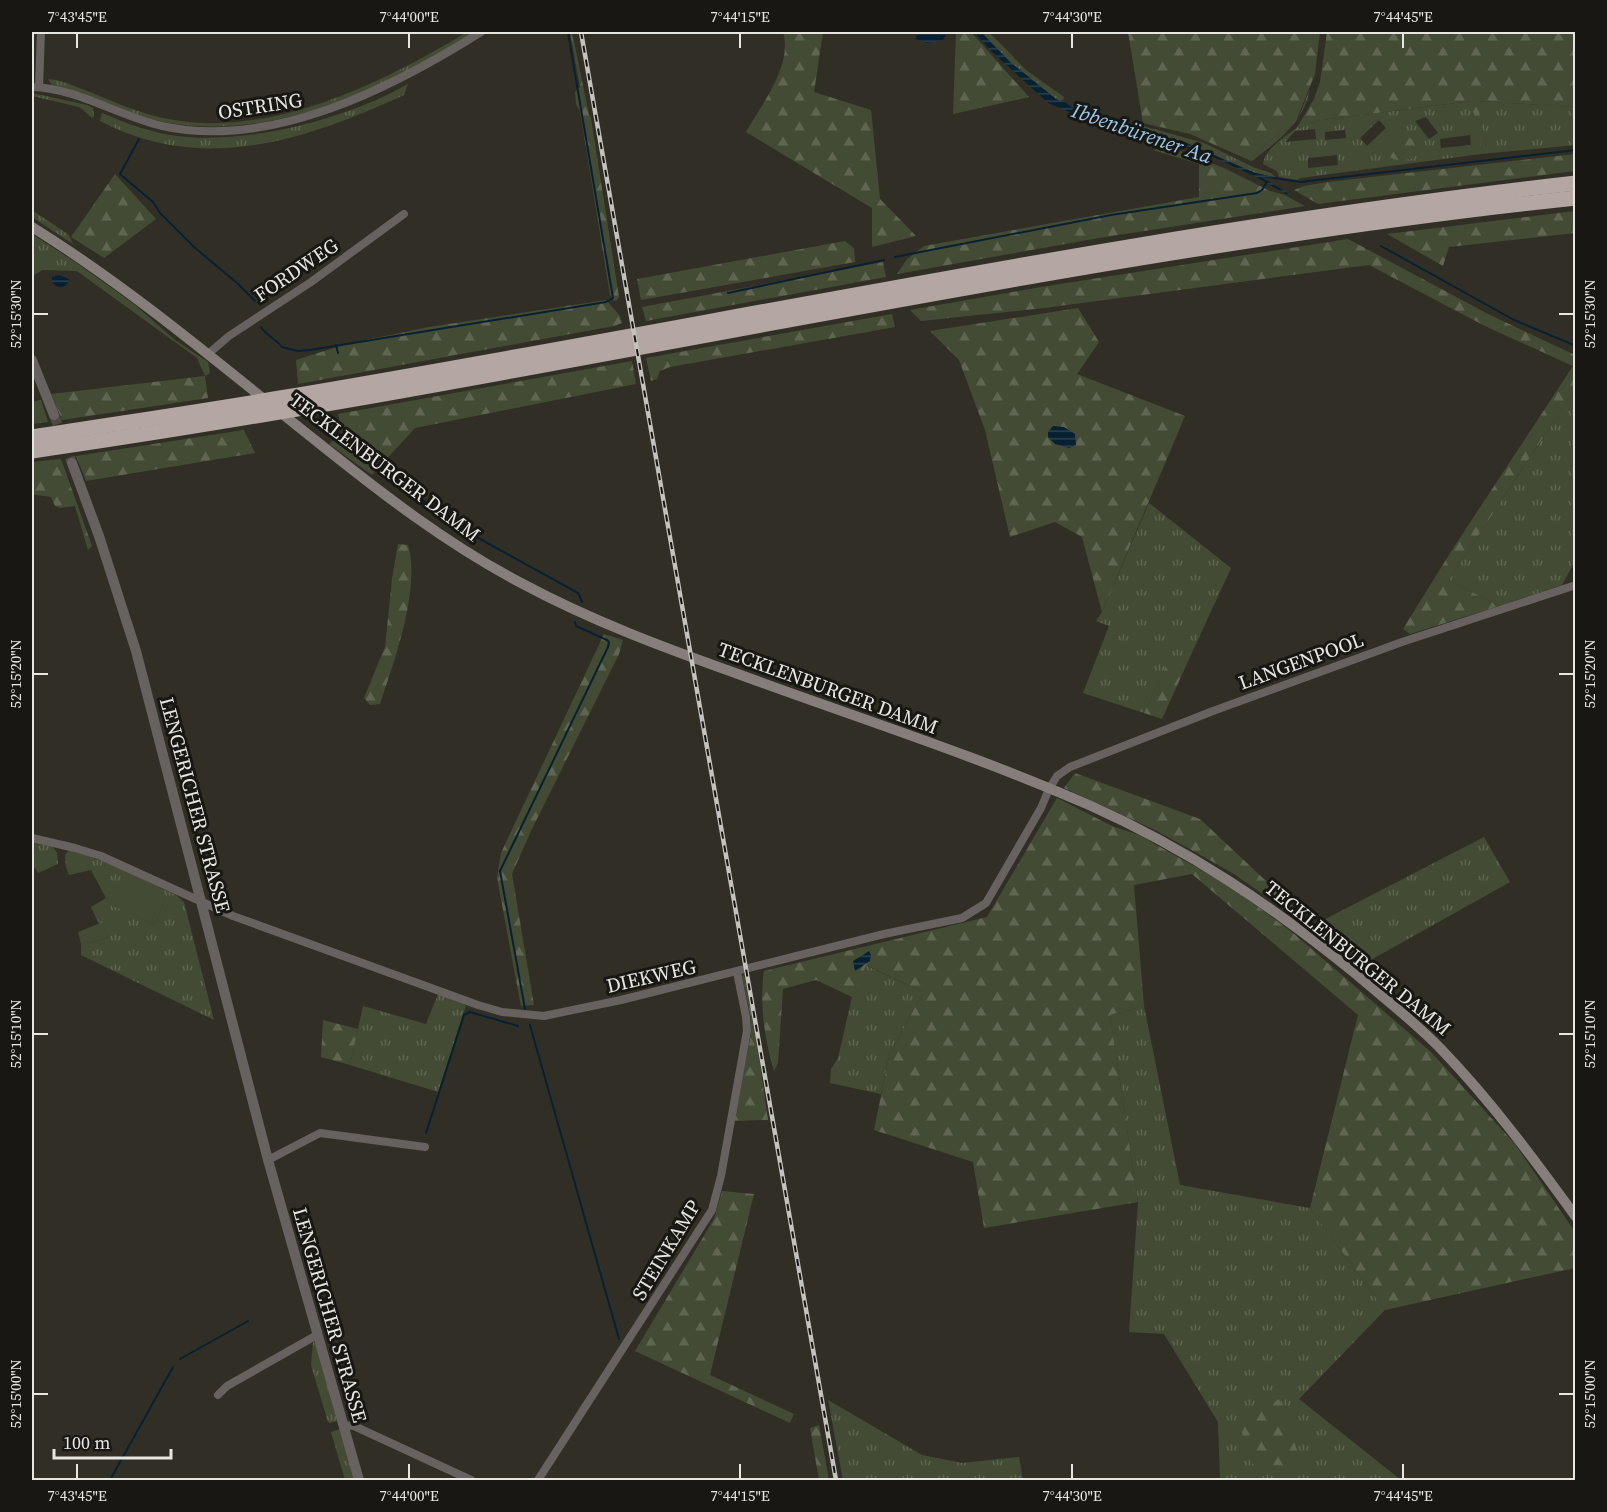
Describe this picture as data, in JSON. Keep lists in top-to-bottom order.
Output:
{
  "streets": {
    "main road": ["TECKLENBURGER DAMM"],
    "street": [
      "OSTRING",
      "FORDWEG",
      "LANGENPOOL",
      "LENGERICHER STRASSE",
      "DIEKWEG",
      "STEINKAMP"
    ]
  },
  "crossings": [
    ["FORDWEG", "TECKLENBURGER DAMM"],
    ["TECKLENBURGER DAMM", "LANGENPOOL"],
    ["TECKLENBURGER DAMM", "DIEKWEG"],
    ["LANGENPOOL", "DIEKWEG"],
    ["LENGERICHER STRASSE", "DIEKWEG"],
    ["DIEKWEG", "STEINKAMP"]
  ],
  "water": ["Ibbenbürener Aa"],
  "scale_bar": "100 m",
  "coordinates": [
    "7°43'45\"E",
    "7°44'00\"E",
    "7°44'15\"E",
    "7°44'30\"E",
    "7°44'45\"E",
    "52°15'30\"N",
    "52°15'20\"N",
    "52°15'10\"N",
    "52°15'00\"N"
  ]
}
